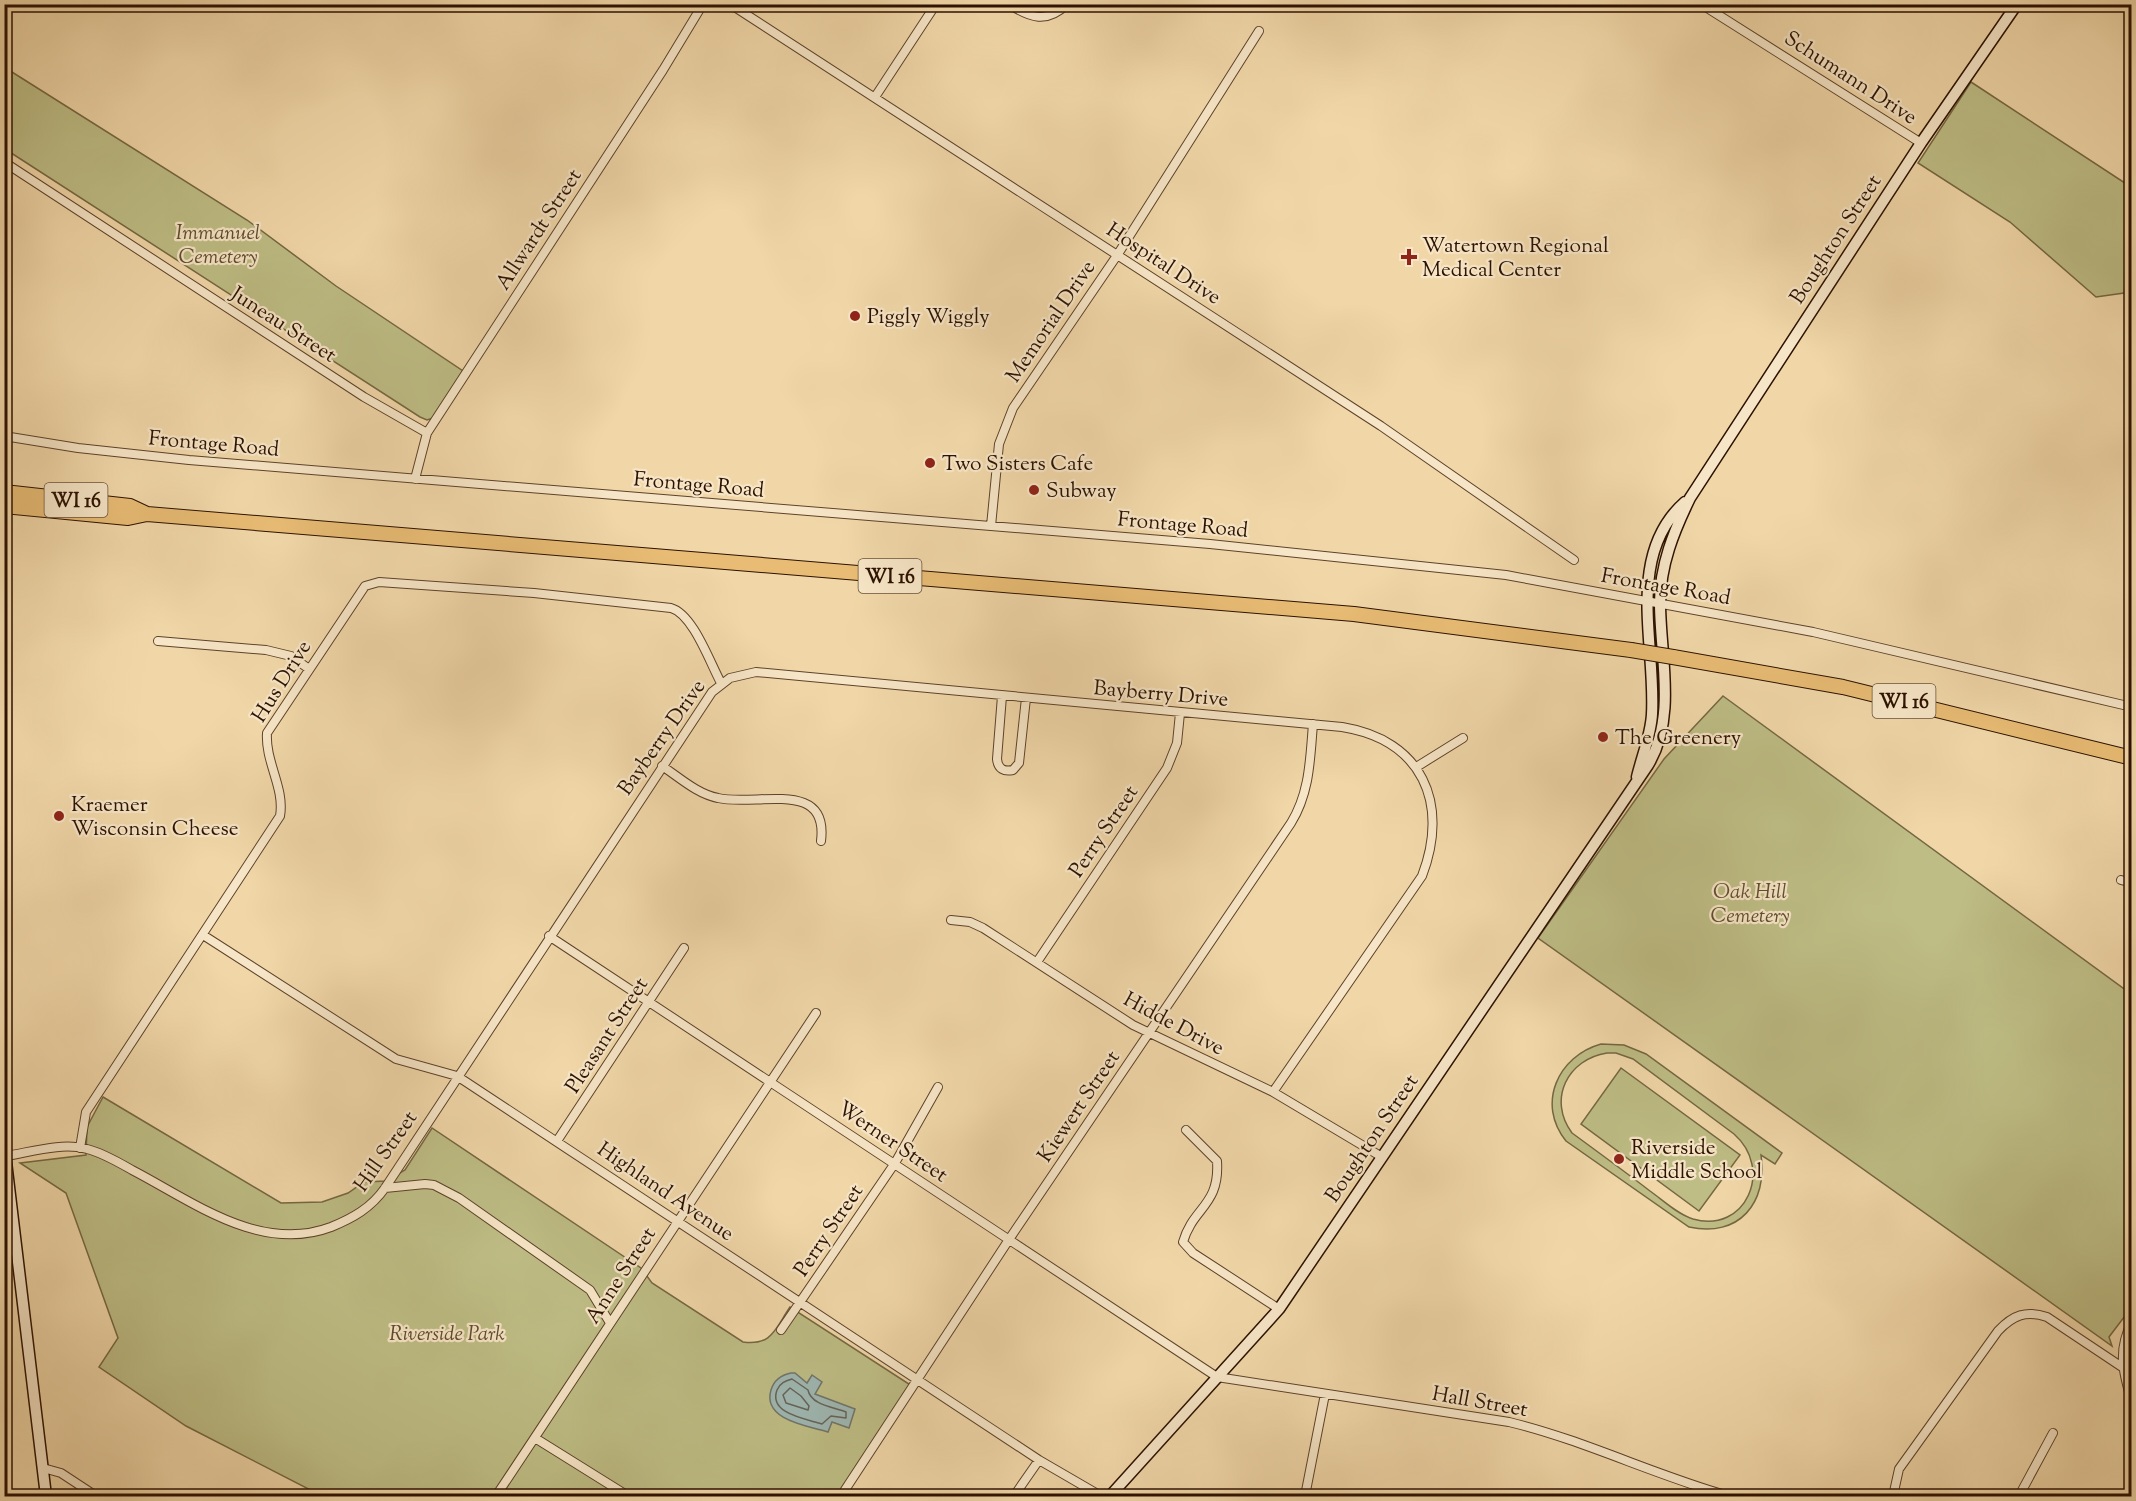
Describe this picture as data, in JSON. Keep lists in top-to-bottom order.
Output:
{
  "streets": {
    "highway": ["WI 16"],
    "street": [
      "Schumann Drive",
      "Allwardt Street",
      "Boughton Street",
      "Hospital Drive",
      "Memorial Drive",
      "Juneau Street",
      "Frontage Road",
      "Hus Drive",
      "Bayberry Drive",
      "Perry Street",
      "Hidde Drive",
      "Pleasant Street",
      "Kiewert Street",
      "Werner Street",
      "Hill Street",
      "Highland Avenue",
      "Anne Street",
      "Hall Street"
    ]
  },
  "crossings": [
    ["Schumann Drive", "Boughton Street"],
    ["Allwardt Street", "Juneau Street"],
    ["Allwardt Street", "Frontage Road"],
    ["Boughton Street", "Frontage Road"],
    ["Boughton Street", "Hidde Drive"],
    ["Boughton Street", "Werner Street"],
    ["Boughton Street", "Hall Street"],
    ["Hospital Drive", "Memorial Drive"],
    ["Memorial Drive", "Frontage Road"],
    ["Hus Drive", "Bayberry Drive"],
    ["Hus Drive", "Hill Street"],
    ["Hus Drive", "Highland Avenue"],
    ["Bayberry Drive", "Perry Street"],
    ["Bayberry Drive", "Kiewert Street"],
    ["Bayberry Drive", "Hill Street"],
    ["Perry Street", "Hidde Drive"],
    ["Perry Street", "Werner Street"],
    ["Perry Street", "Highland Avenue"],
    ["Hidde Drive", "Kiewert Street"],
    ["Pleasant Street", "Werner Street"],
    ["Pleasant Street", "Highland Avenue"],
    ["Kiewert Street", "Werner Street"],
    ["Kiewert Street", "Highland Avenue"],
    ["Werner Street", "Hill Street"],
    ["Werner Street", "Anne Street"],
    ["Werner Street", "Hall Street"],
    ["Hill Street", "Highland Avenue"],
    ["Highland Avenue", "Anne Street"]
  ],
  "parks": ["Immanuel Cemetery", "Oak Hill Cemetery", "Riverside Park"],
  "places": {
    "health": ["Watertown Regional Medical Center"],
    "other": [
      "Piggly Wiggly",
      "Two Sisters Cafe",
      "Subway",
      "The Greenery",
      "Kraemer Wisconsin Cheese",
      "Riverside Middle School"
    ]
  }
}
